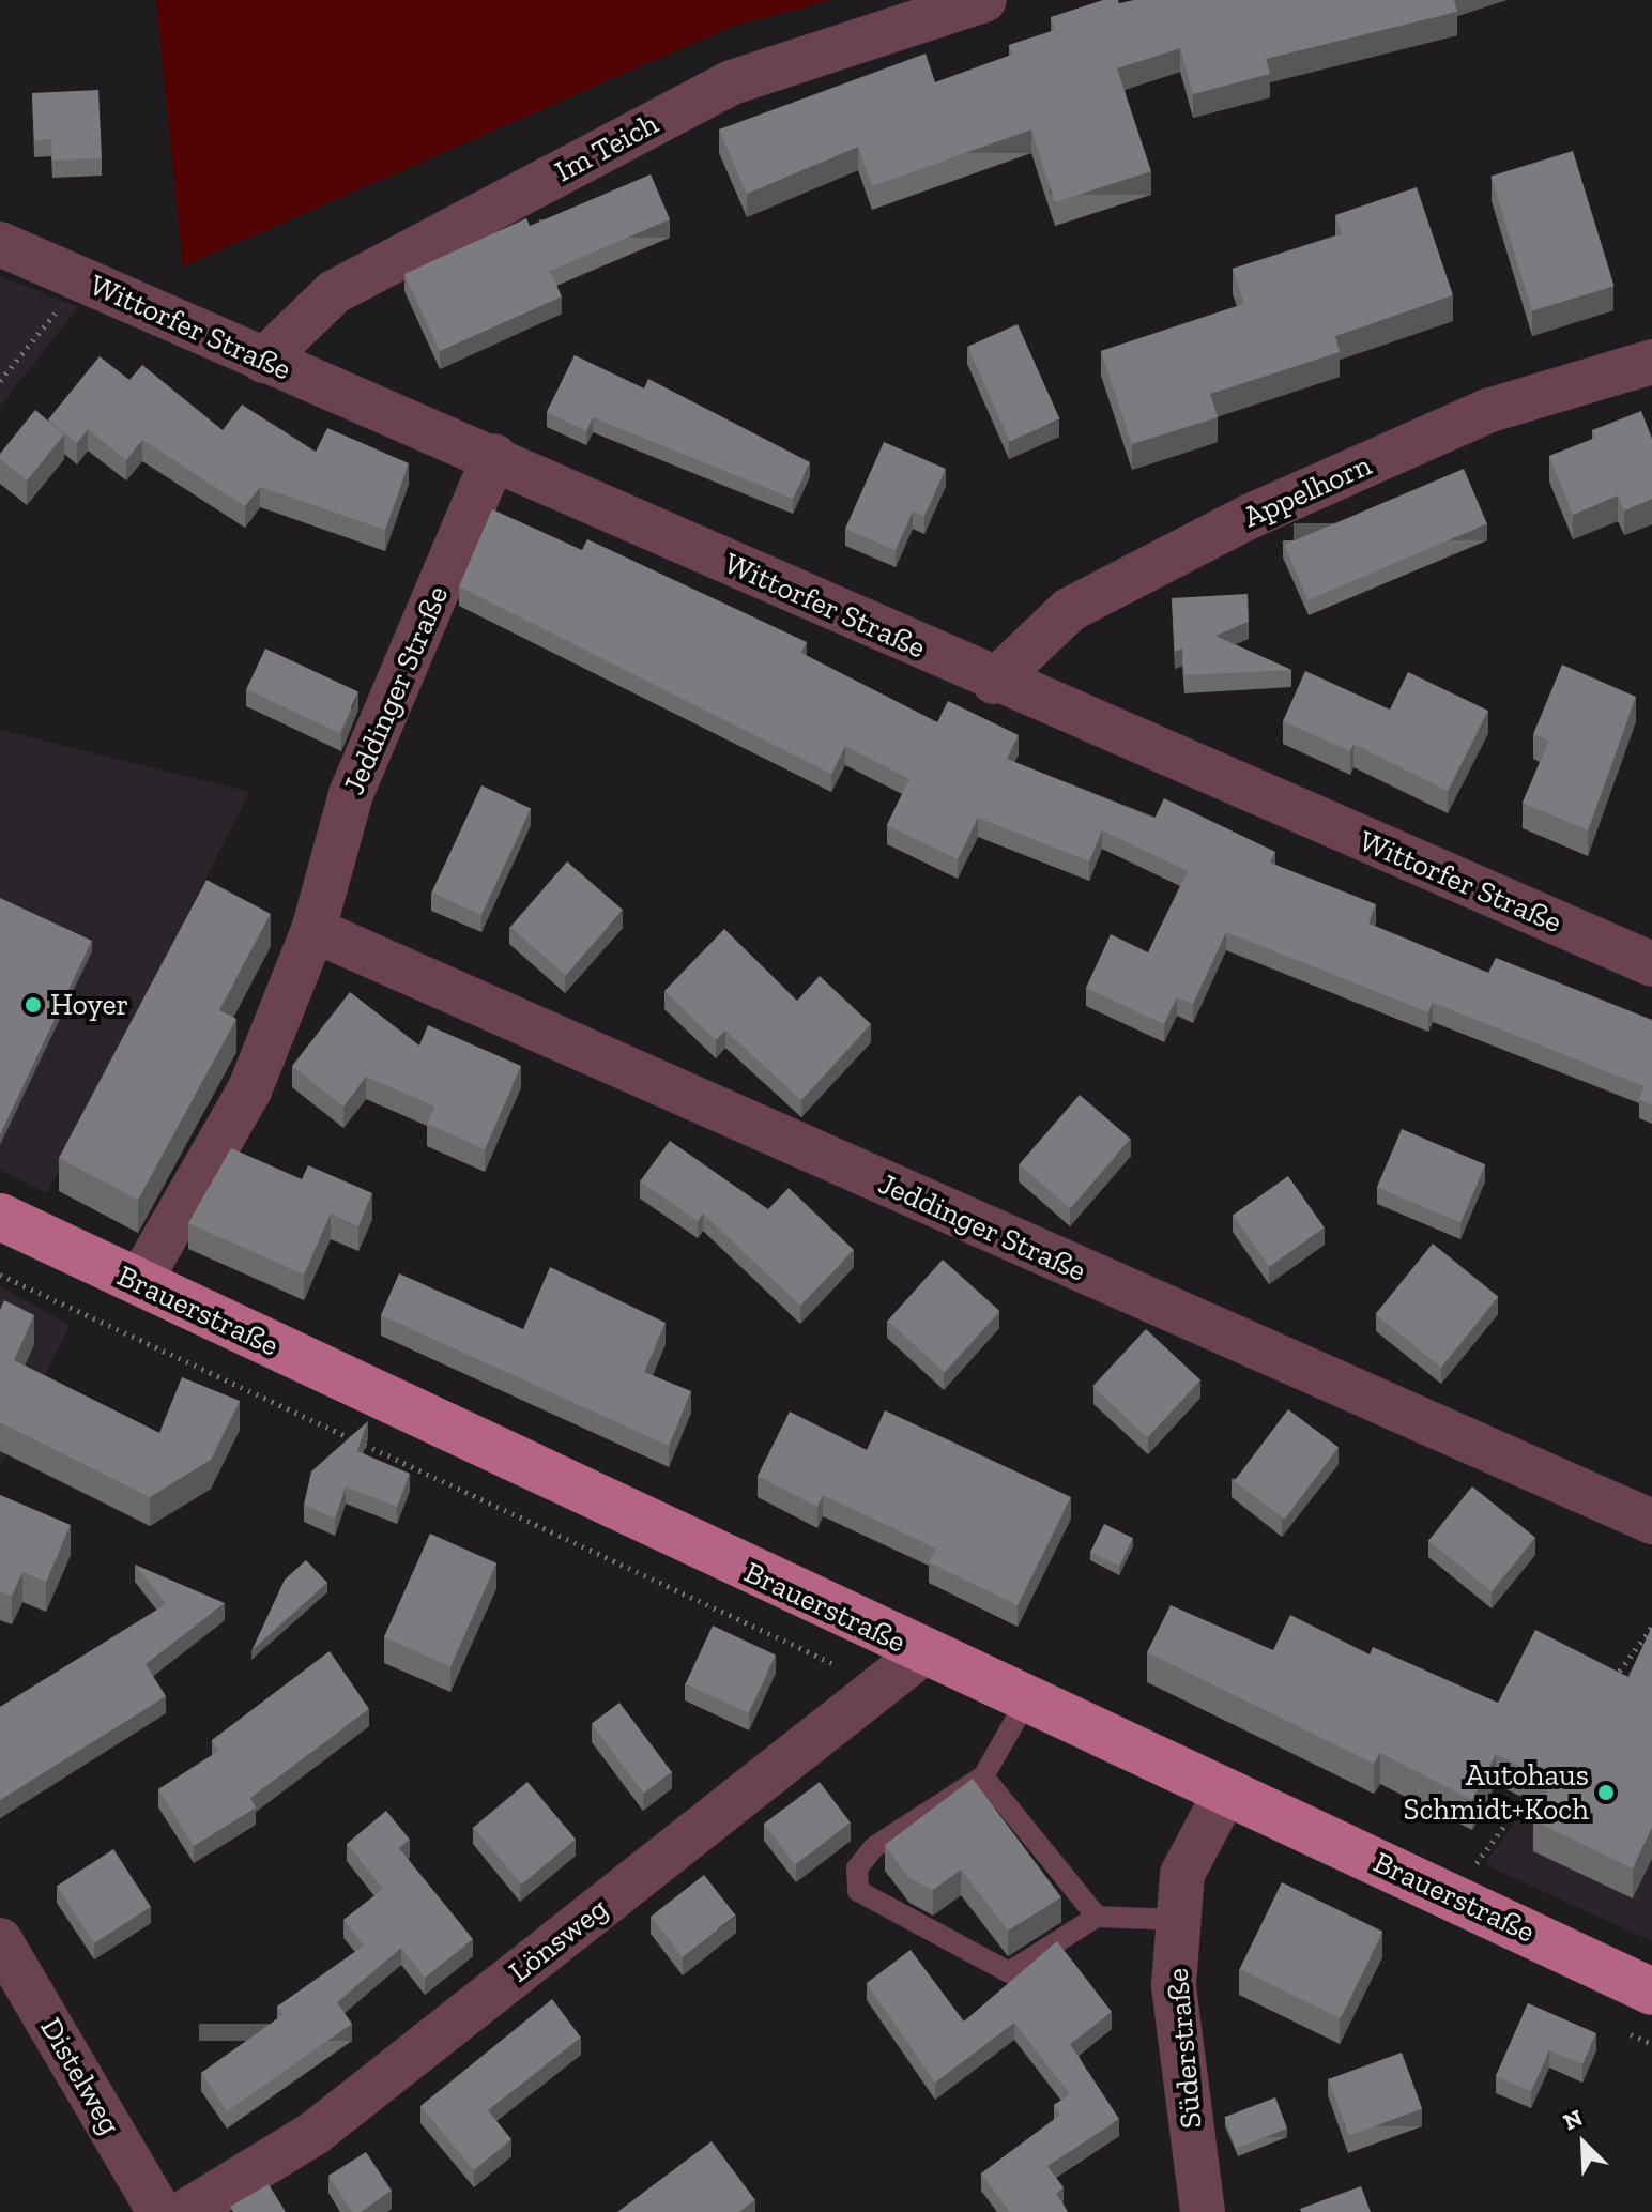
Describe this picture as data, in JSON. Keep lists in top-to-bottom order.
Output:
{
  "streets": {
    "main road": ["Brauerstraße"],
    "street": [
      "Im Teich",
      "Wittorfer Straße",
      "Appelhorn",
      "Jeddinger Straße",
      "Lönsweg",
      "Süderstraße",
      "Distelweg"
    ]
  },
  "crossings": [
    ["Im Teich", "Wittorfer Straße"],
    ["Wittorfer Straße", "Appelhorn"],
    ["Wittorfer Straße", "Jeddinger Straße"],
    ["Jeddinger Straße", "Brauerstraße"],
    ["Brauerstraße", "Lönsweg"],
    ["Brauerstraße", "Süderstraße"],
    ["Lönsweg", "Distelweg"]
  ],
  "places": ["Hoyer", "Autohaus Schmidt+Koch"],
  "north": "top left"
}
